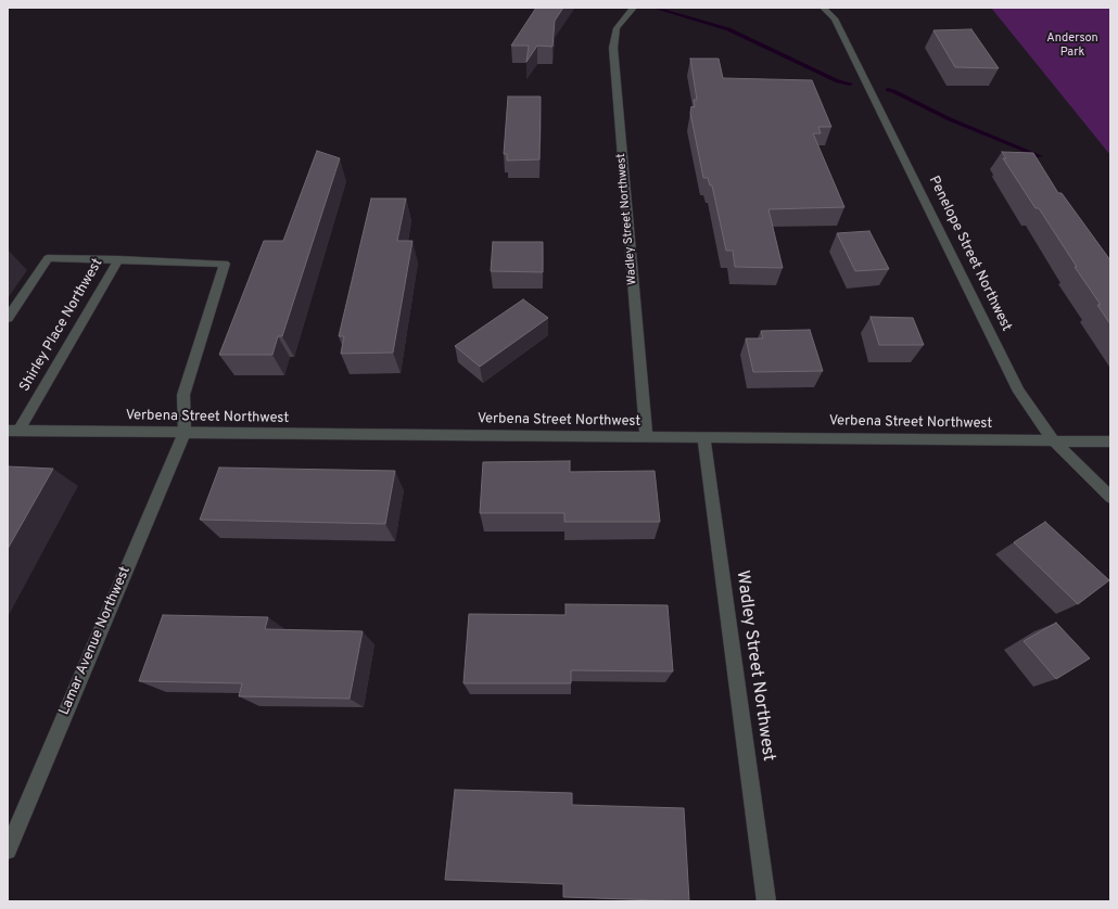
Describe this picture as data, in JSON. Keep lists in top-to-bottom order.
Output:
{
  "streets": {
    "street": [
      "Wadley Street Northwest",
      "Penelope Street Northwest",
      "Shirley Place Northwest",
      "Verbena Street Northwest",
      "Lamar Avenue Northwest"
    ]
  },
  "crossings": [
    ["Wadley Street Northwest", "Verbena Street Northwest"],
    ["Penelope Street Northwest", "Verbena Street Northwest"],
    ["Shirley Place Northwest", "Verbena Street Northwest"],
    ["Verbena Street Northwest", "Lamar Avenue Northwest"]
  ],
  "parks": ["Anderson Park"]
}
